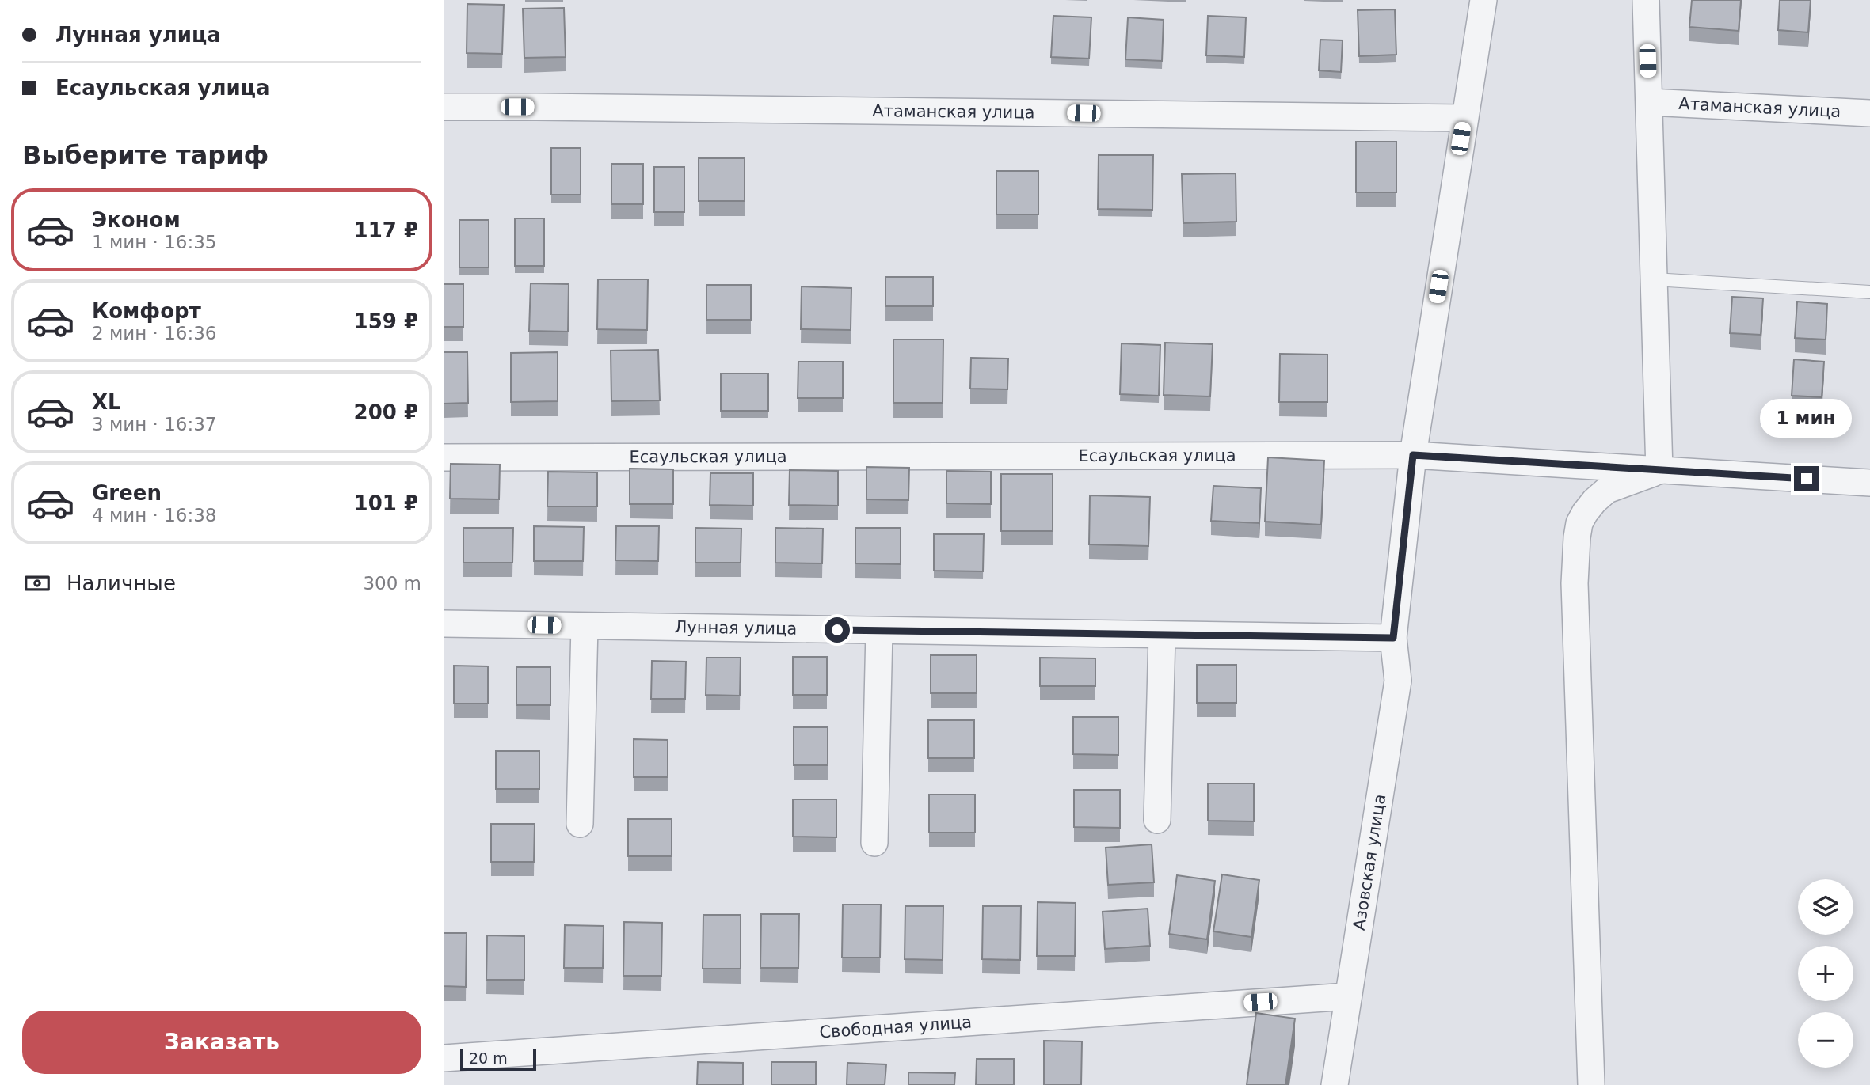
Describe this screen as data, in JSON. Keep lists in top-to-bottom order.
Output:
{
  "streets": {
    "street": [
      "Атаманская улица",
      "Есаульская улица",
      "Лунная улица",
      "Азовская улица",
      "Свободная улица"
    ]
  },
  "crossings": [
    ["Атаманская улица", "Азовская улица"],
    ["Есаульская улица", "Азовская улица"],
    ["Лунная улица", "Азовская улица"],
    ["Азовская улица", "Свободная улица"]
  ],
  "scale_bar": "20 m",
  "page": {
    "banner": ["Лунная улица", "Есаульская улица"],
    "heading": "Выберите тариф",
    "list": [
      {
        "name": "Эконом",
        "note": "1 мин · 16:35",
        "value": "117 ₽"
      },
      {
        "name": "Комфорт",
        "note": "2 мин · 16:36",
        "value": "159 ₽"
      },
      {
        "name": "XL",
        "note": "3 мин · 16:37",
        "value": "200 ₽"
      },
      {
        "name": "Green",
        "note": "4 мин · 16:38",
        "value": "101 ₽"
      }
    ],
    "bubble": "1 мин",
    "pay": ["Наличные", "300 m"],
    "map_buttons": ["+", "−"],
    "buttons": "Заказать",
    "scale": "20 m"
  }
}
